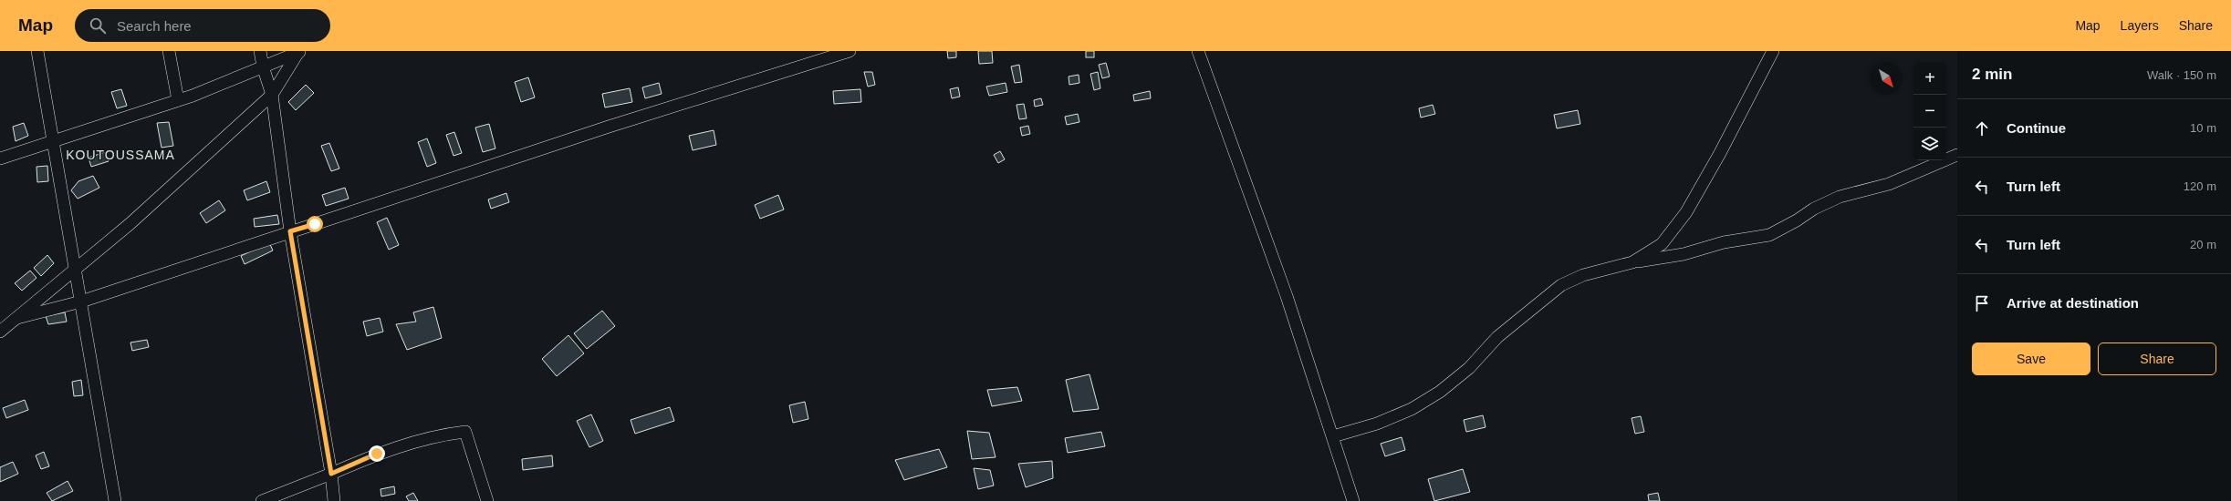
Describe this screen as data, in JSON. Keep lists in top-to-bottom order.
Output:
{
  "districts": ["KOUTOUSSAMA"],
  "north": "bottom right",
  "page": {
    "header": "Map",
    "search": "Search here",
    "nav": ["Map", "Layers", "Share"],
    "heading": ["2 min", "Walk · 150 m"],
    "map_buttons": ["+", "−"],
    "list": [
      ["Continue", "10 m"],
      ["Turn left", "120 m"],
      ["Turn left", "20 m"],
      "Arrive at destination"
    ],
    "buttons": ["Save", "Share"]
  }
}
